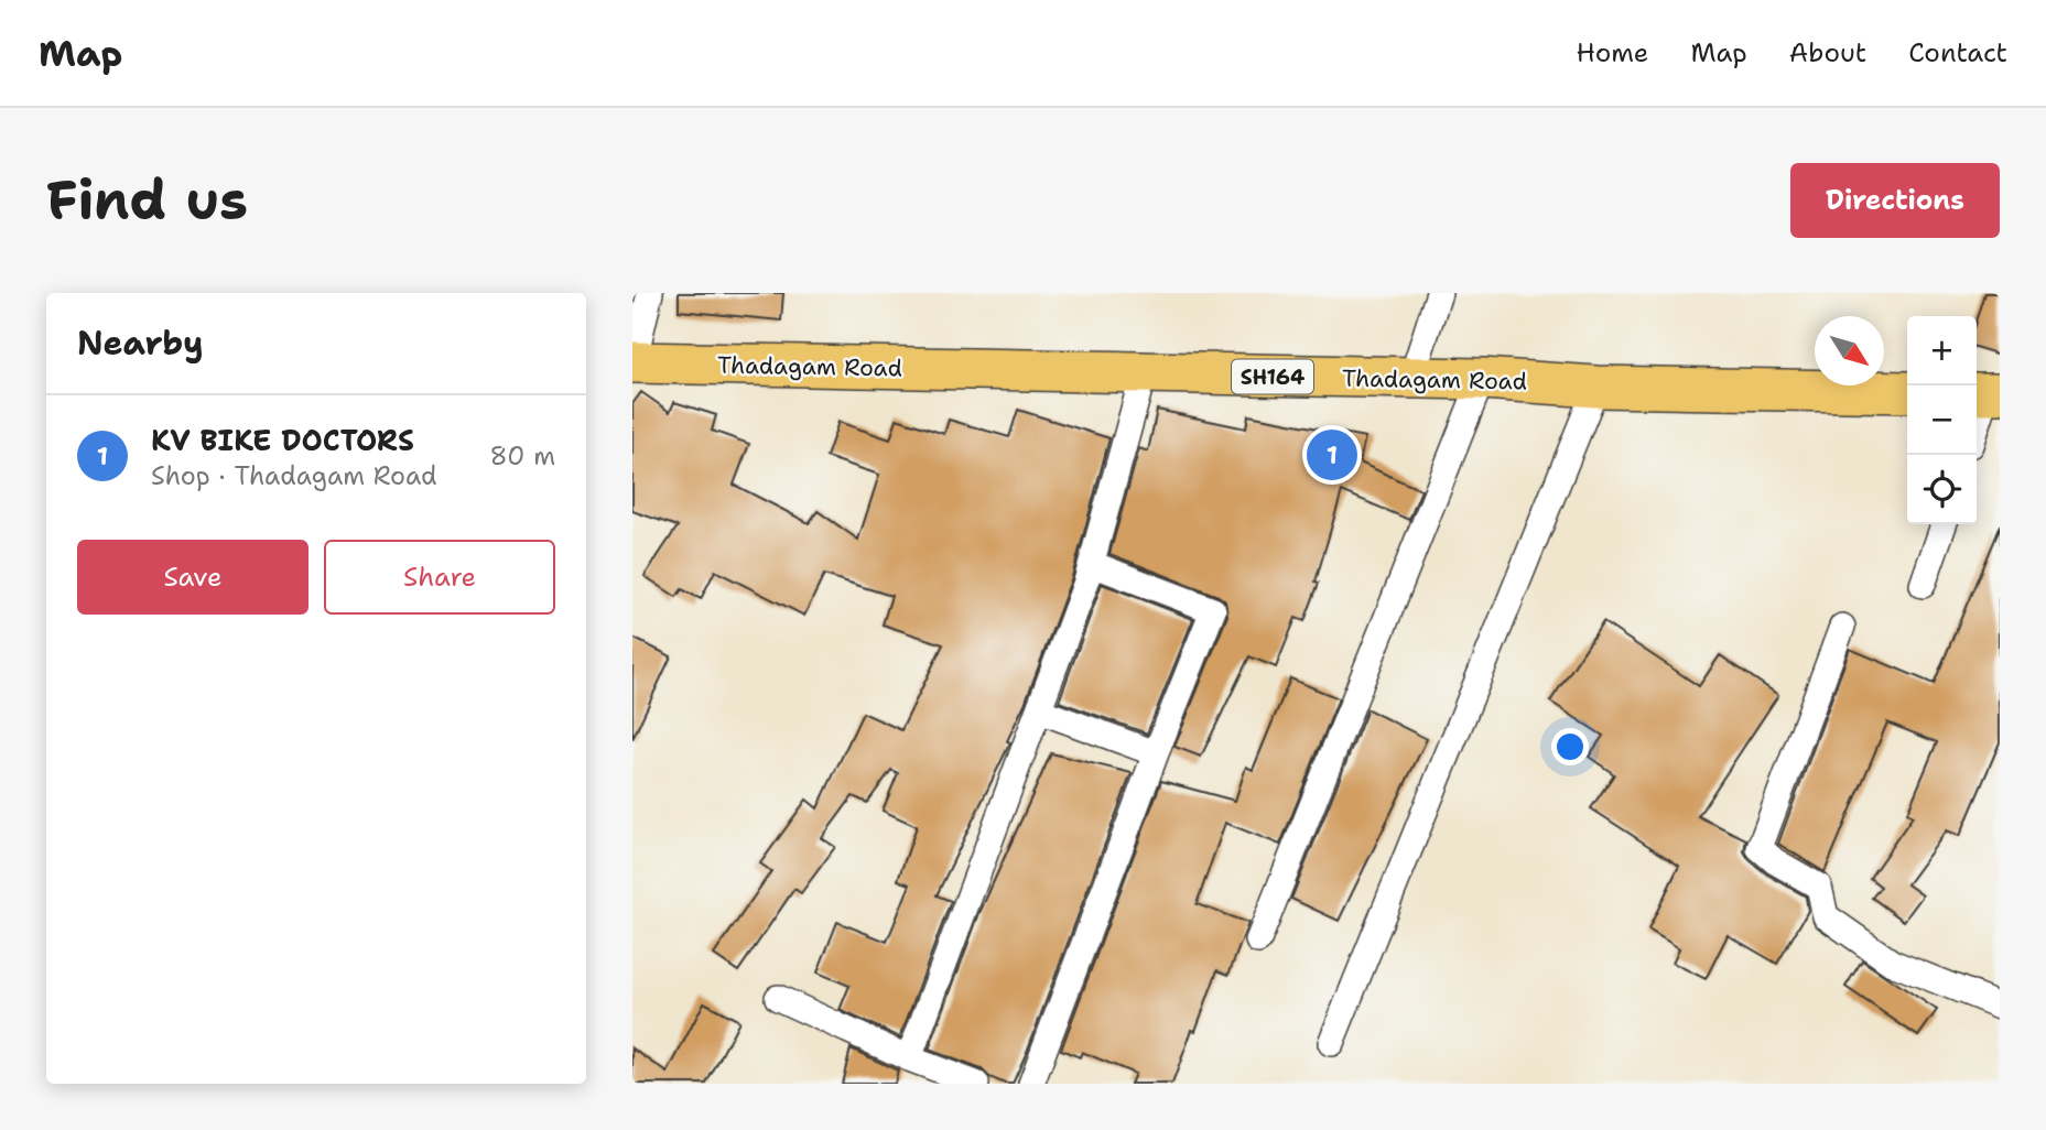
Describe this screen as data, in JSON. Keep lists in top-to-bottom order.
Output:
{
  "streets": {
    "main road": ["Thadagam Road", "SH164"]
  },
  "north": "bottom right",
  "page": {
    "header": "Map",
    "nav": [
      "Home",
      "Map",
      "About",
      "Contact"
    ],
    "buttons": [
      "Directions",
      ["Save", "Share"]
    ],
    "title": "Find us",
    "heading": "Nearby",
    "map_buttons": ["+", "−"],
    "list": [
      {
        "mark": "1",
        "name": "KV BIKE DOCTORS",
        "note": "Shop · Thadagam Road",
        "value": "80 m"
      }
    ],
    "pins": "1"
  }
}
